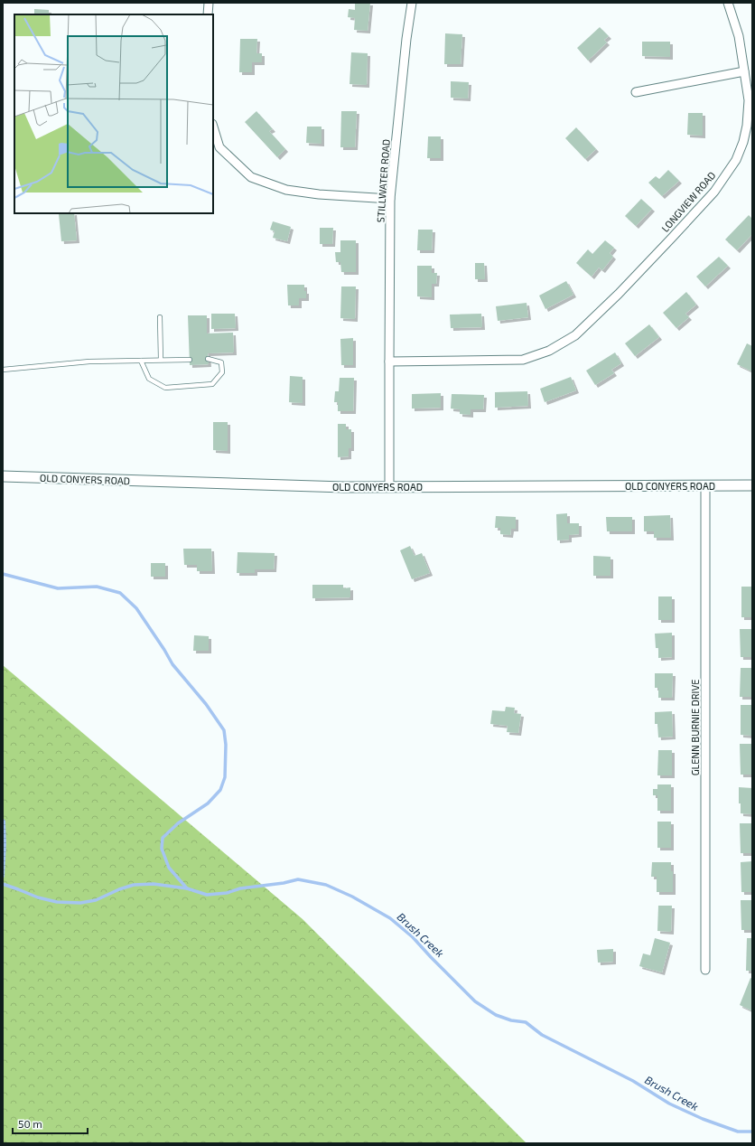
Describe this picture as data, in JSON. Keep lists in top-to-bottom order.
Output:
{
  "streets": {
    "street": [
      "STILLWATER ROAD",
      "LONGVIEW ROAD",
      "OLD CONYERS ROAD",
      "GLENN BURNIE DRIVE"
    ]
  },
  "crossings": [
    ["STILLWATER ROAD", "LONGVIEW ROAD"],
    ["STILLWATER ROAD", "OLD CONYERS ROAD"],
    ["OLD CONYERS ROAD", "GLENN BURNIE DRIVE"]
  ],
  "water": ["Brush Creek"],
  "scale_bar": "50 m"
}
